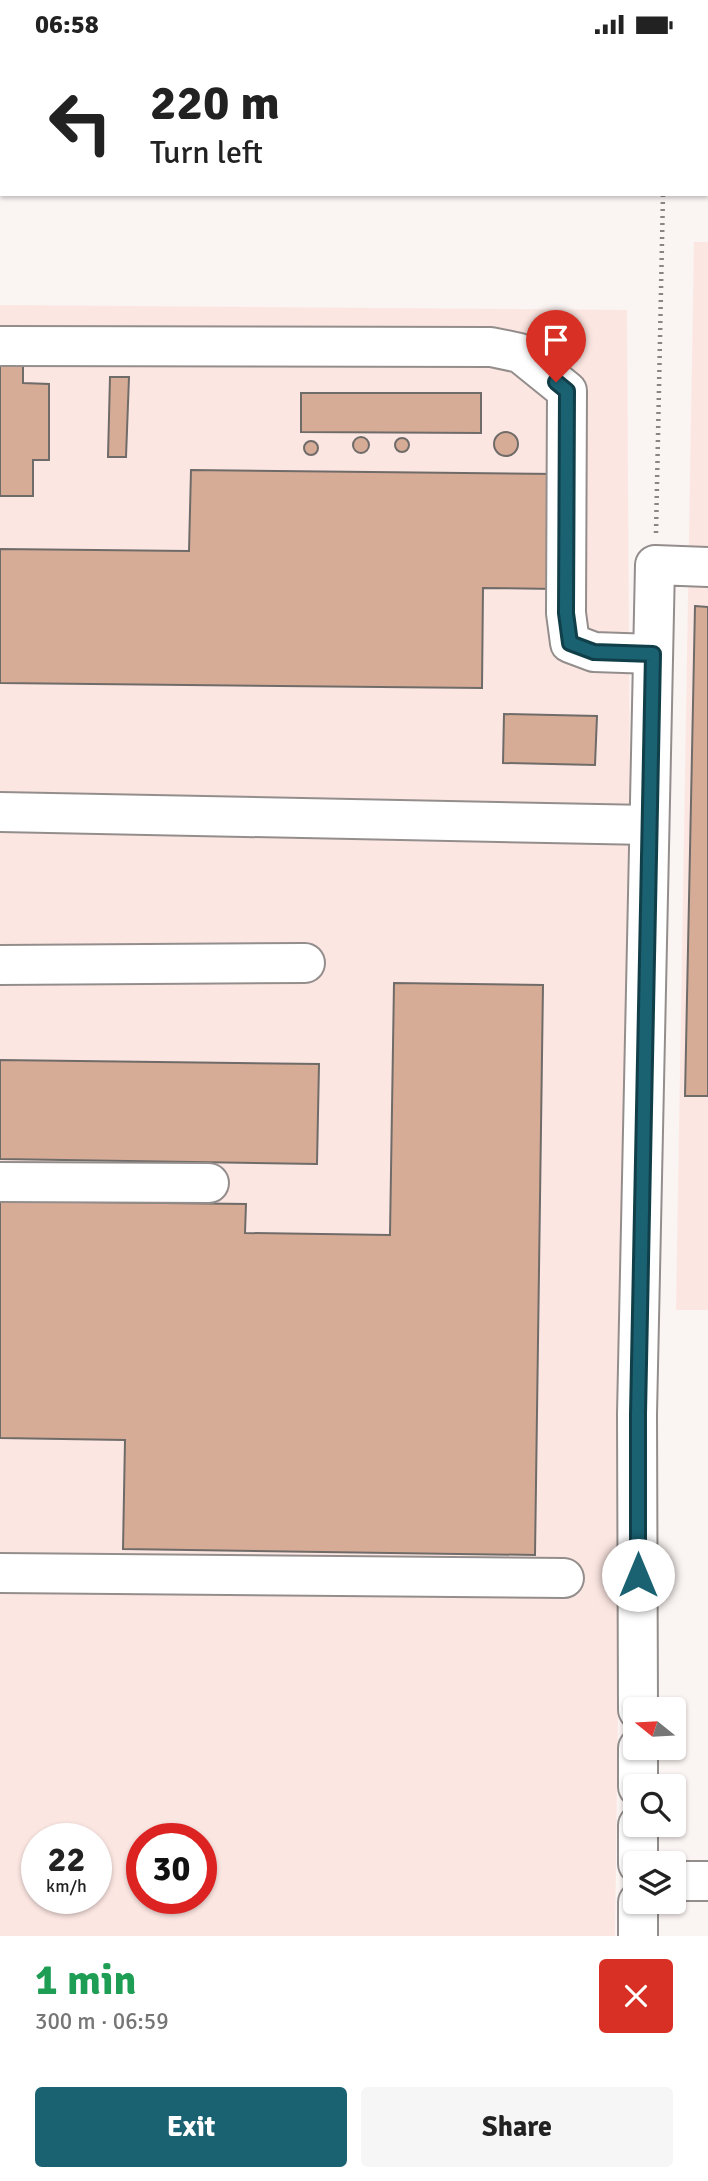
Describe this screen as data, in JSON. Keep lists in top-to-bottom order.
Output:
{
  "north": "left",
  "page": {
    "status": "06:58",
    "turn": ["220 m", "Turn left"],
    "speed": "22 km/h",
    "limit": "30",
    "heading": ["1 min", "300 m · 06:59"],
    "buttons": ["Exit", "Share"]
  }
}
